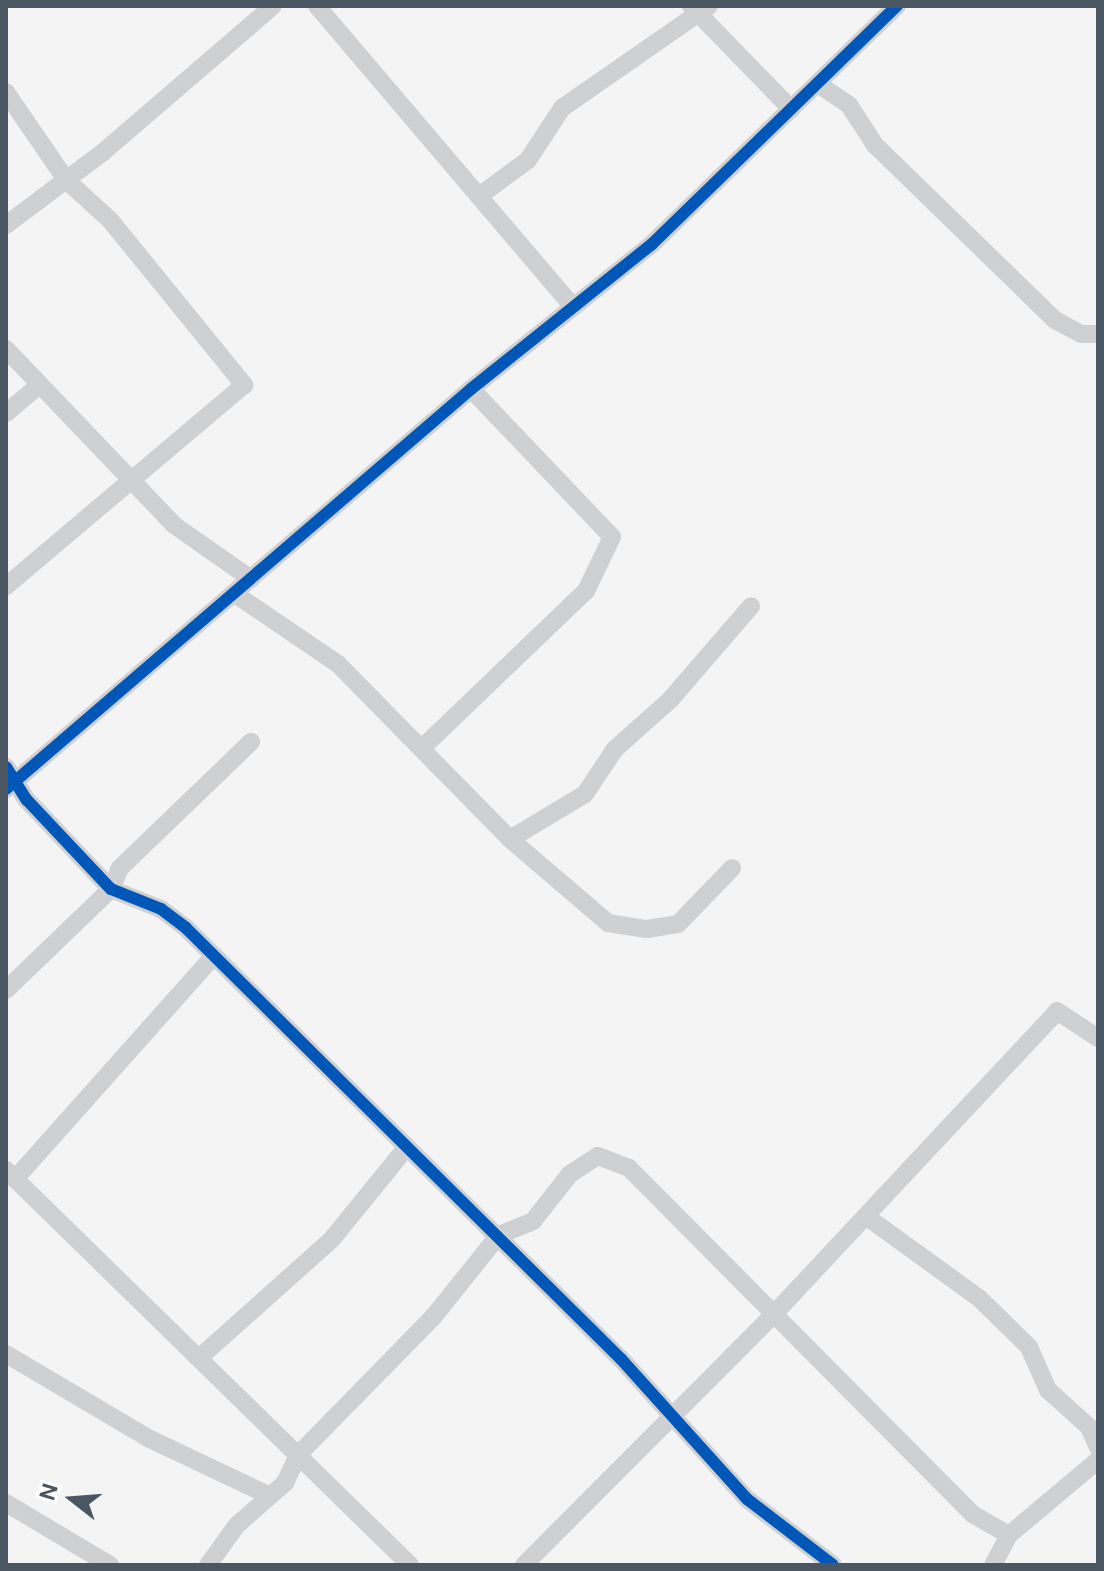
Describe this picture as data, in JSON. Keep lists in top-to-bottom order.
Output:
{
  "north": "left"
}
